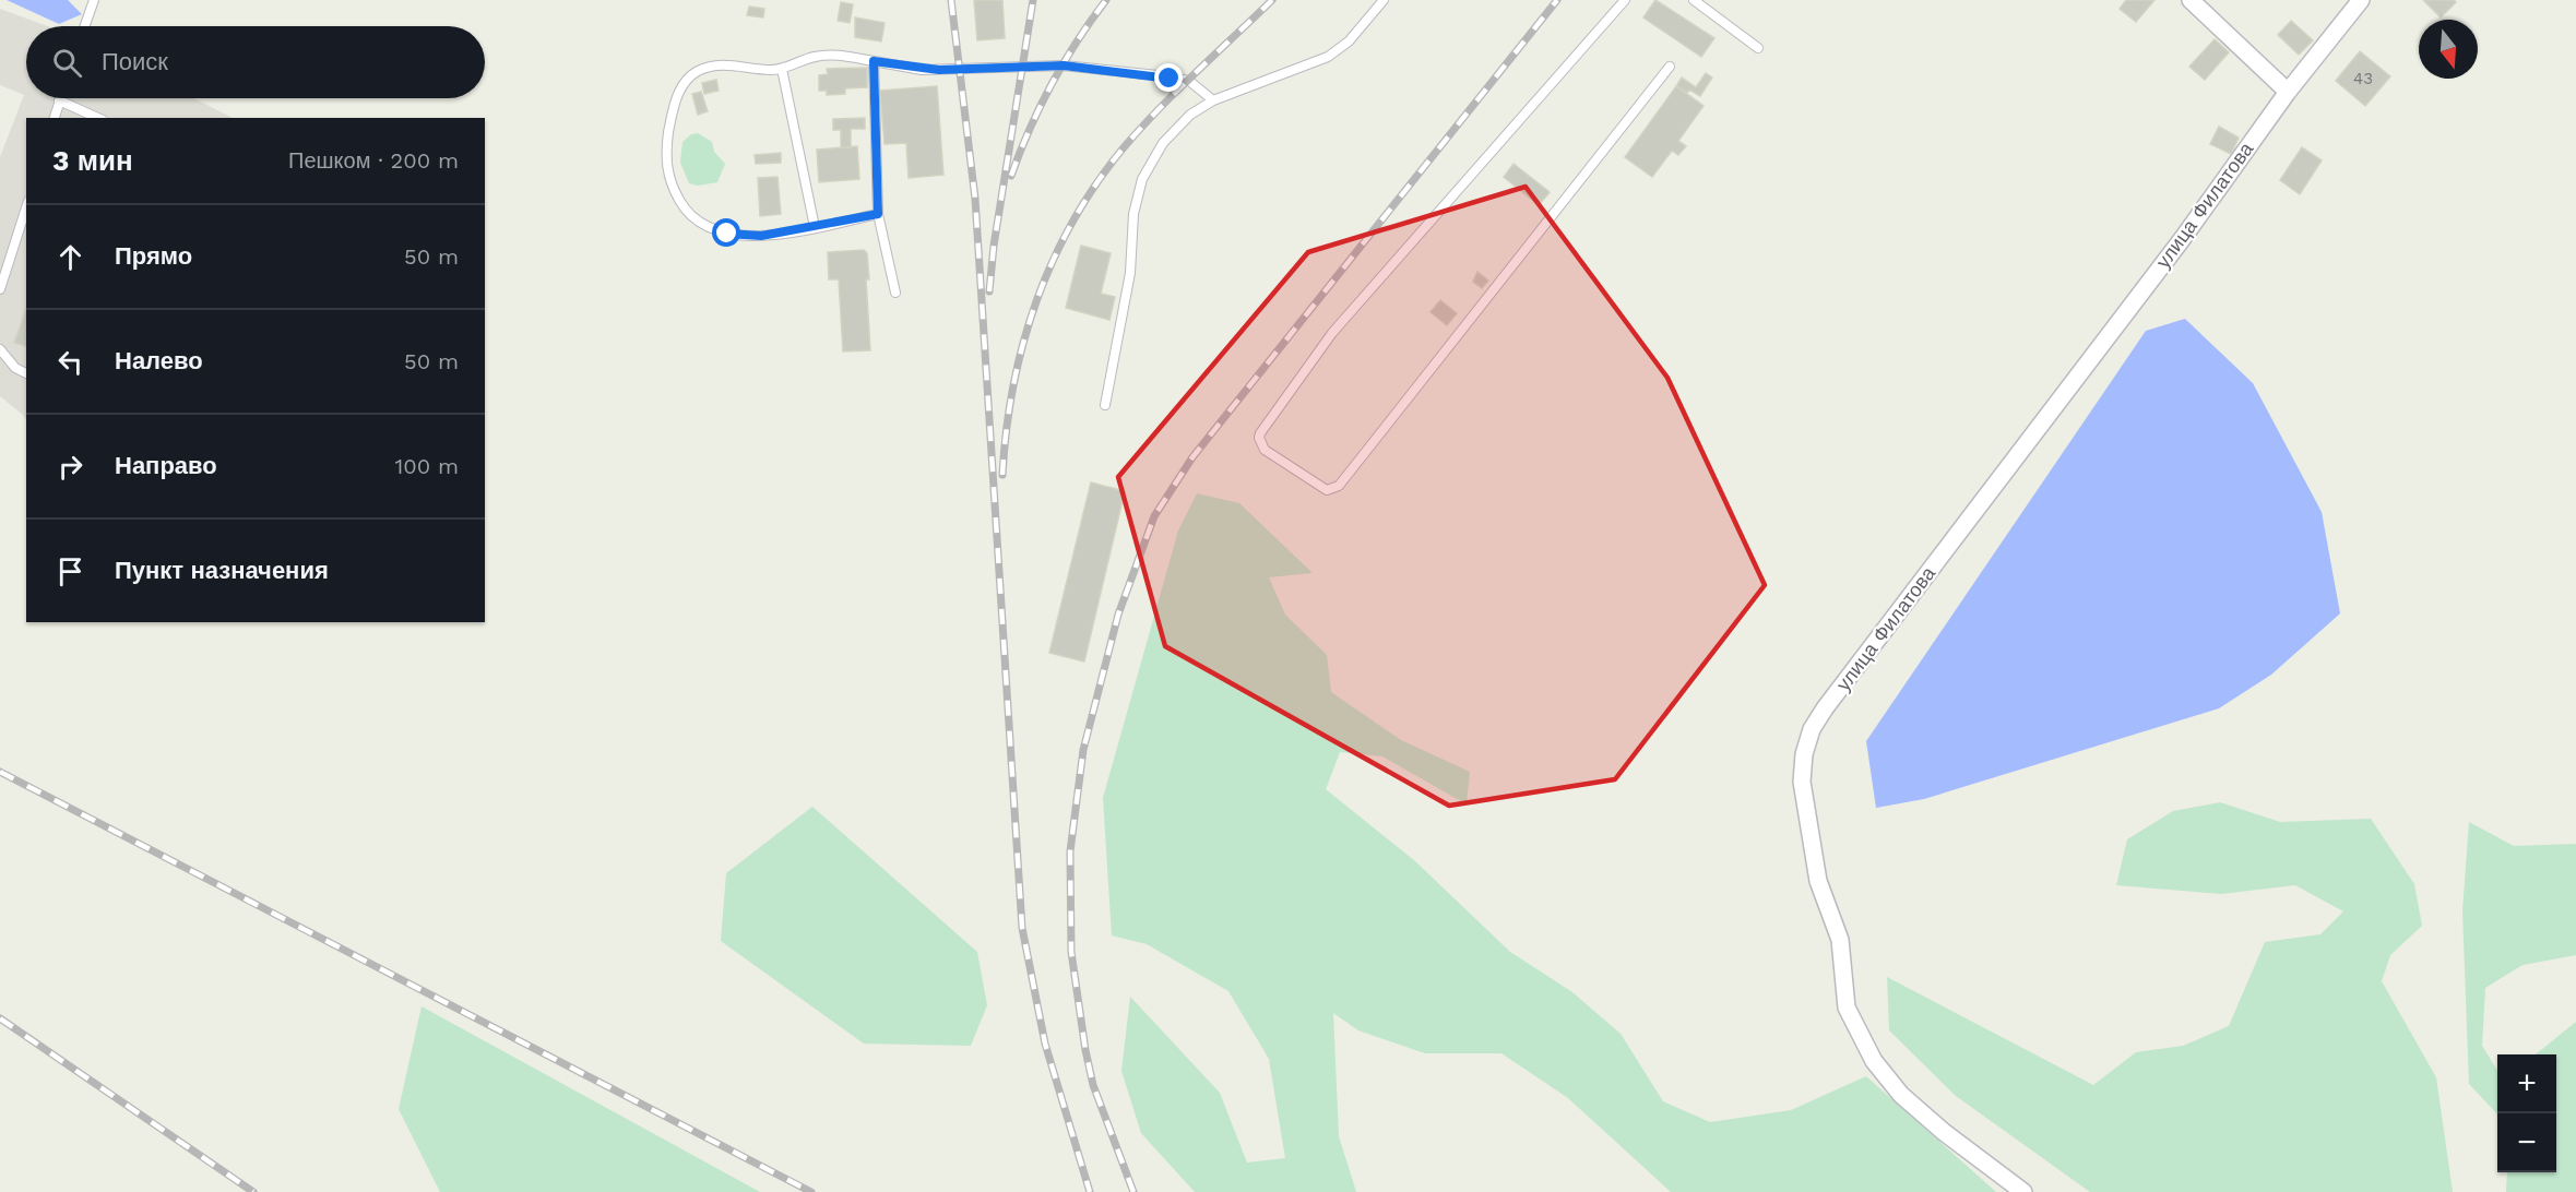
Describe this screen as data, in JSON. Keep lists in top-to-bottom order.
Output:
{
  "streets": {
    "street": ["улица Филатова"]
  },
  "house_numbers": ["43"],
  "north": "bottom",
  "page": {
    "search": "Поиск",
    "heading": ["3 мин", "Пешком · 200 m"],
    "list": [
      ["Прямо", "50 m"],
      ["Налево", "50 m"],
      ["Направо", "100 m"],
      "Пункт назначения"
    ],
    "map_buttons": ["+", "−"]
  }
}
